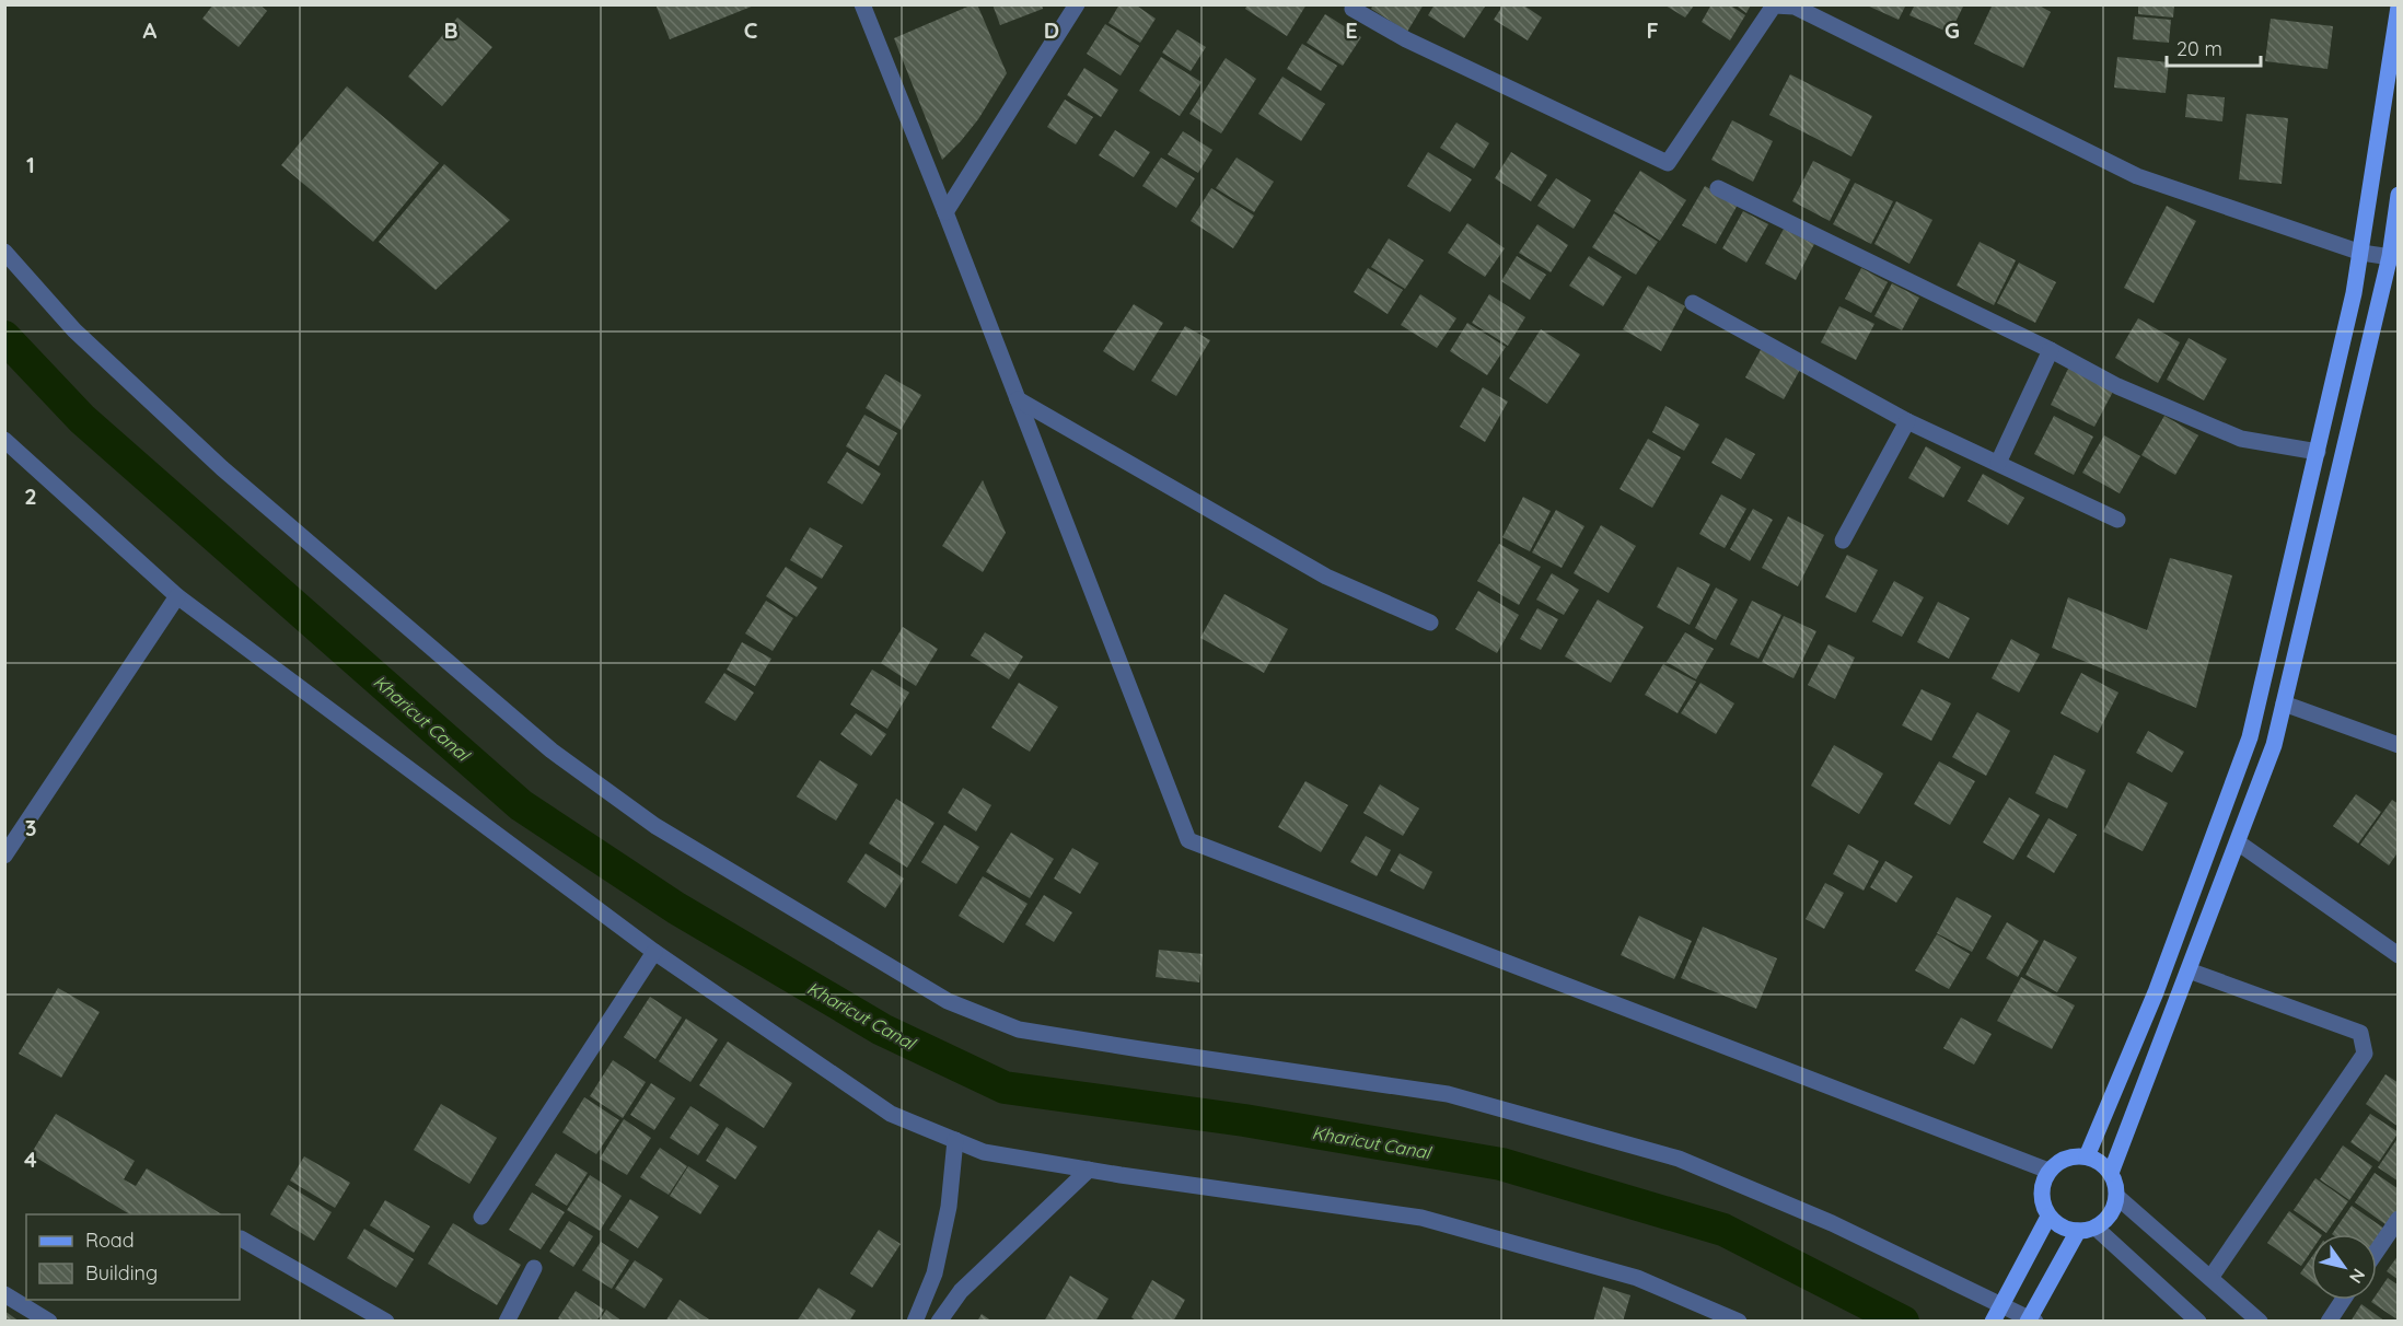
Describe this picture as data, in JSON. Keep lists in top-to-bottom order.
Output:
{
  "water": ["Kharicut Canal"],
  "legend": ["Road", "Building"],
  "scale_bar": "20 m",
  "north": "bottom right",
  "grid": {
    "columns": [
      "A",
      "B",
      "C",
      "D",
      "E",
      "F",
      "G"
    ],
    "rows": [
      "1",
      "2",
      "3",
      "4"
    ]
  }
}
